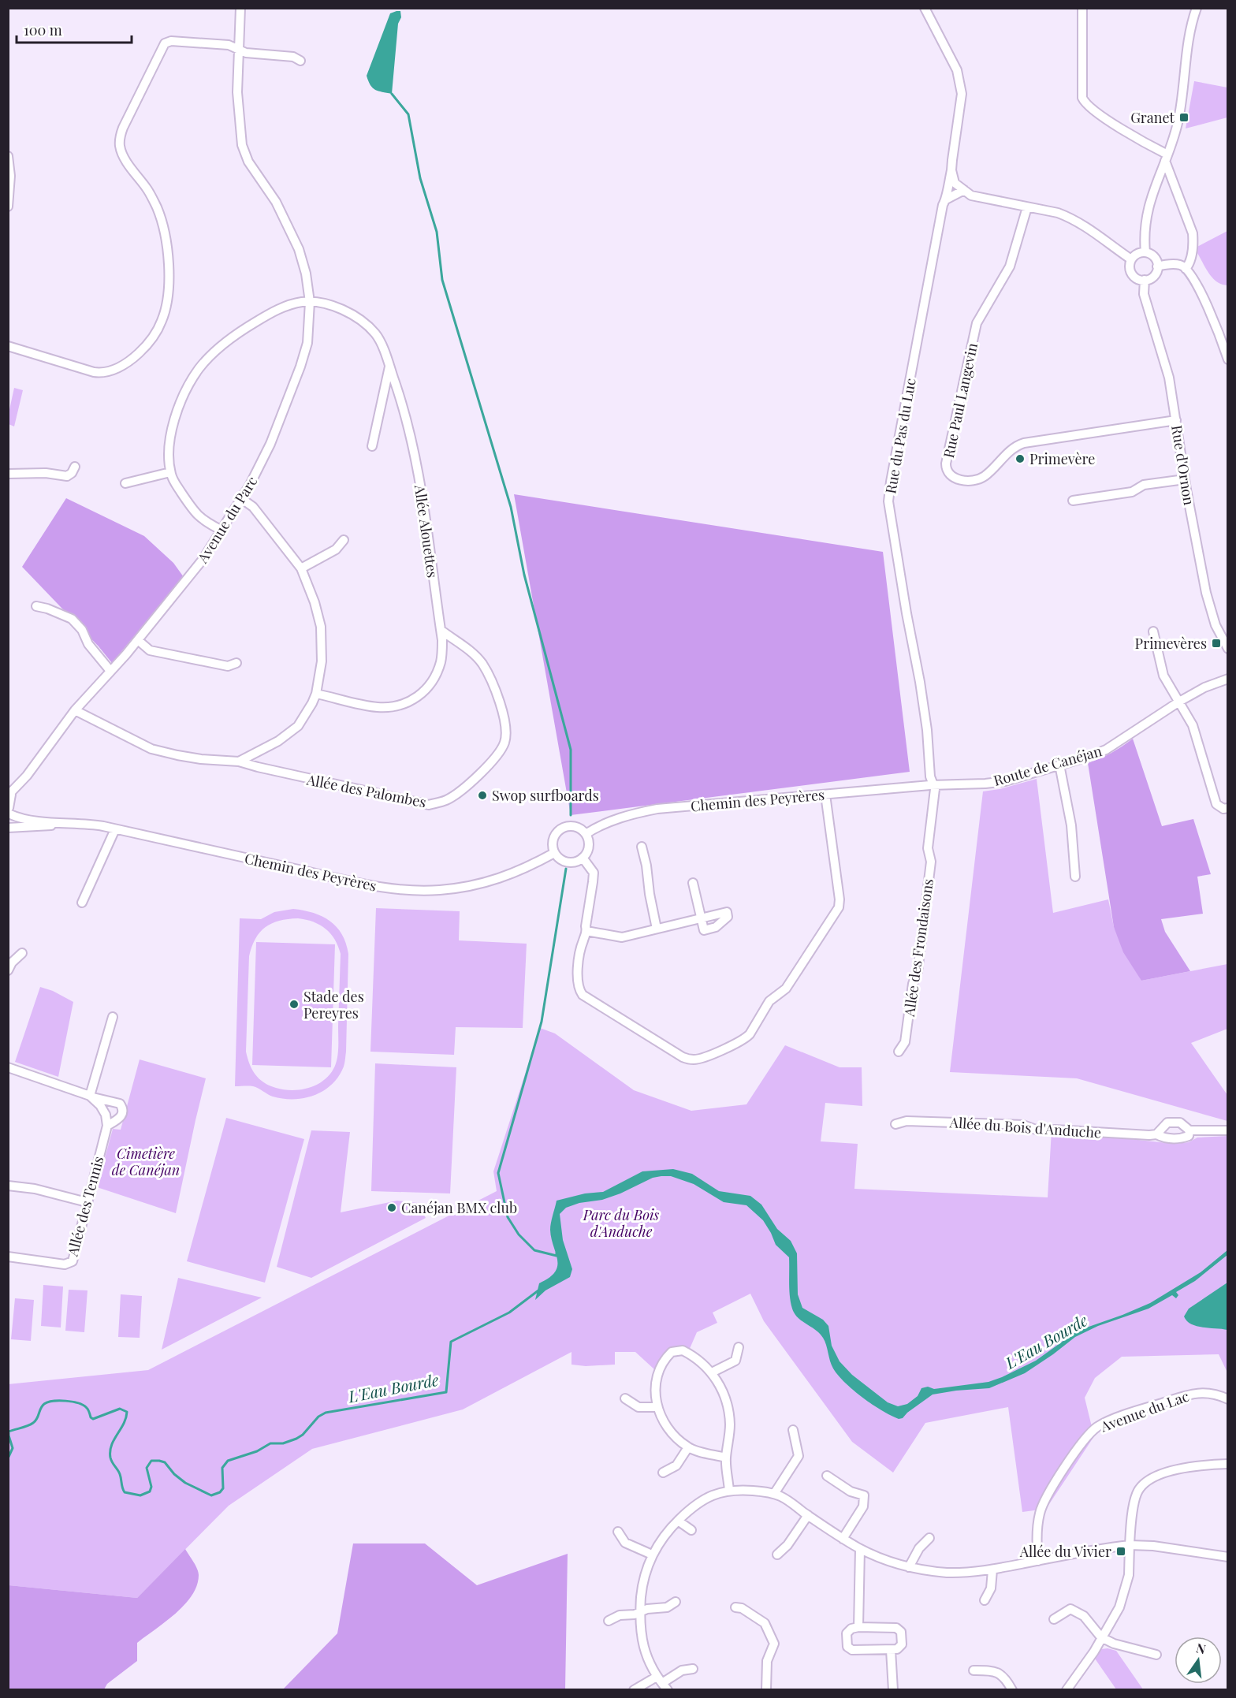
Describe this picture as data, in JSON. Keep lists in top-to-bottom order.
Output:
{
  "streets": {
    "street": [
      "Rue Paul Langevin",
      "Rue du Pas du Luc",
      "Rue d'Ornon",
      "Avenue du Parc",
      "Allée Alouettes",
      "Route de Canéjan",
      "Allée des Palombes",
      "Chemin des Peyrères",
      "Allée des Frondaisons",
      "Allée du Bois d'Anduche",
      "Allée des Tennis",
      "Avenue du Lac"
    ]
  },
  "crossings": [
    ["Rue Paul Langevin", "Rue d'Ornon"],
    ["Rue du Pas du Luc", "Route de Canéjan"],
    ["Rue du Pas du Luc", "Chemin des Peyrères"],
    ["Rue du Pas du Luc", "Allée des Frondaisons"],
    ["Avenue du Parc", "Allée Alouettes"],
    ["Avenue du Parc", "Allée des Palombes"],
    ["Avenue du Parc", "Chemin des Peyrères"],
    ["Allée Alouettes", "Allée des Palombes"],
    ["Route de Canéjan", "Chemin des Peyrères"],
    ["Route de Canéjan", "Allée des Frondaisons"],
    ["Chemin des Peyrères", "Allée des Frondaisons"]
  ],
  "water": ["L'Eau Bourde"],
  "parks": ["Cimetière de Canéjan", "Parc du Bois d'Anduche"],
  "places": {
    "transit": ["Granet", "Primevères", "Allée du Vivier"],
    "other": [
      "Primevère",
      "Swop surfboards",
      "Stade des Pereyres",
      "Canéjan BMX club"
    ]
  },
  "scale_bar": "100 m",
  "north": "top"
}
